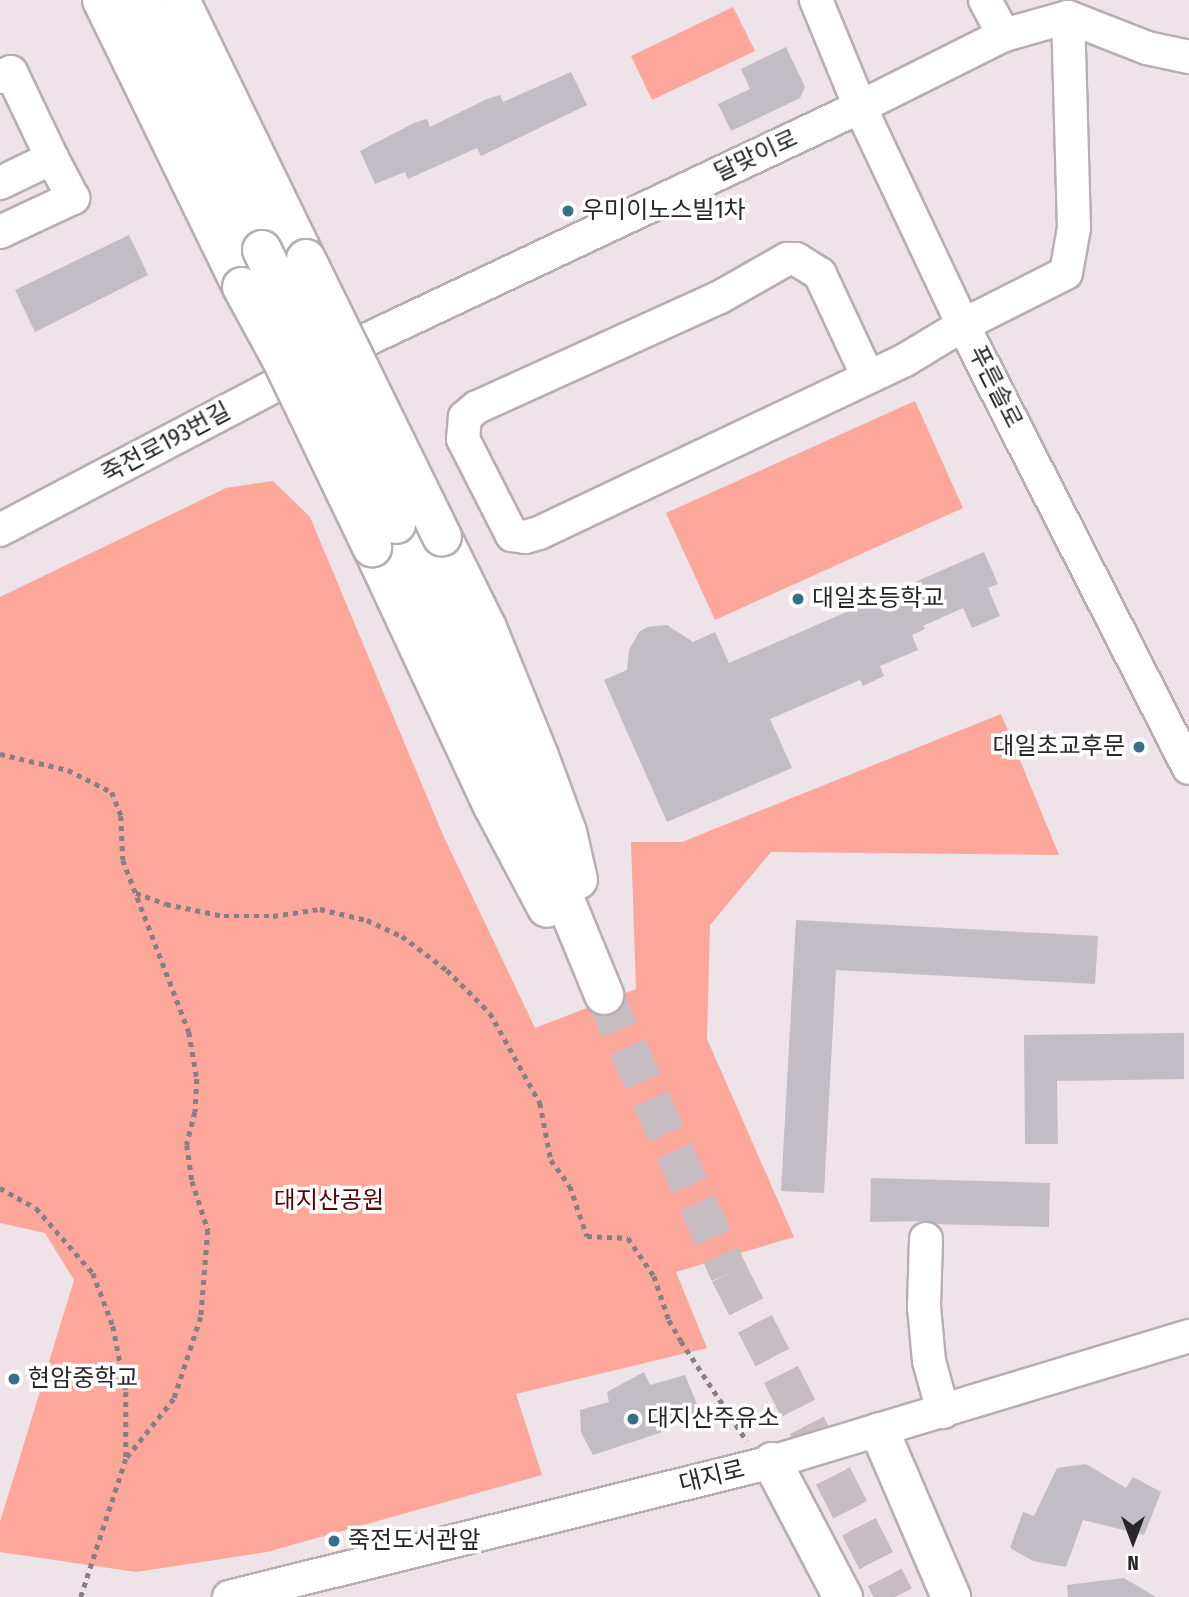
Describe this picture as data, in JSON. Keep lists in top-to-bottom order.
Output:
{
  "streets": {
    "street": [
      "달맞이로",
      "푸른솔로",
      "죽전로193번길",
      "대지로"
    ]
  },
  "crossings": [
    ["달맞이로", "푸른솔로"],
    ["달맞이로", "죽전로193번길"]
  ],
  "parks": ["대지산공원"],
  "places": [
    "우미이노스빌1차",
    "대일초등학교",
    "대일초교후문",
    "현암중학교",
    "대지산주유소",
    "죽전도서관앞"
  ],
  "north": "bottom"
}
